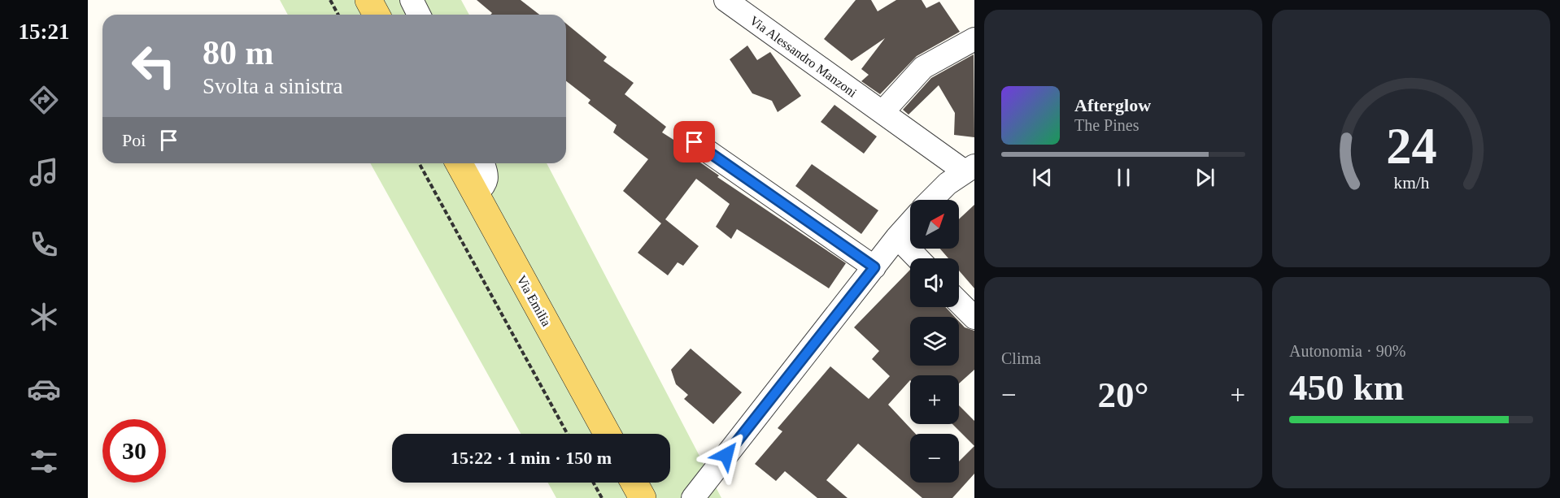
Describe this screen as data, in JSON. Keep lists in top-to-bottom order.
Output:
{
  "streets": {
    "main road": ["Via Emilia"],
    "street": ["Via Alessandro Manzoni"]
  },
  "north": "top right",
  "page": {
    "tabs": "15:21",
    "turn": ["80 m", "Svolta a sinistra"],
    "song": ["Afterglow", "The Pines"],
    "then": "Poi",
    "map_buttons": ["+", "−"],
    "tile": [
      "Clima",
      ["Autonomia · 90%", "450 km"]
    ],
    "heat": ["−", "20°", "+"],
    "limit": "30",
    "trip": "15:22 · 1 min · 150 m",
    "gauge": ["24", "km/h"]
  }
}
